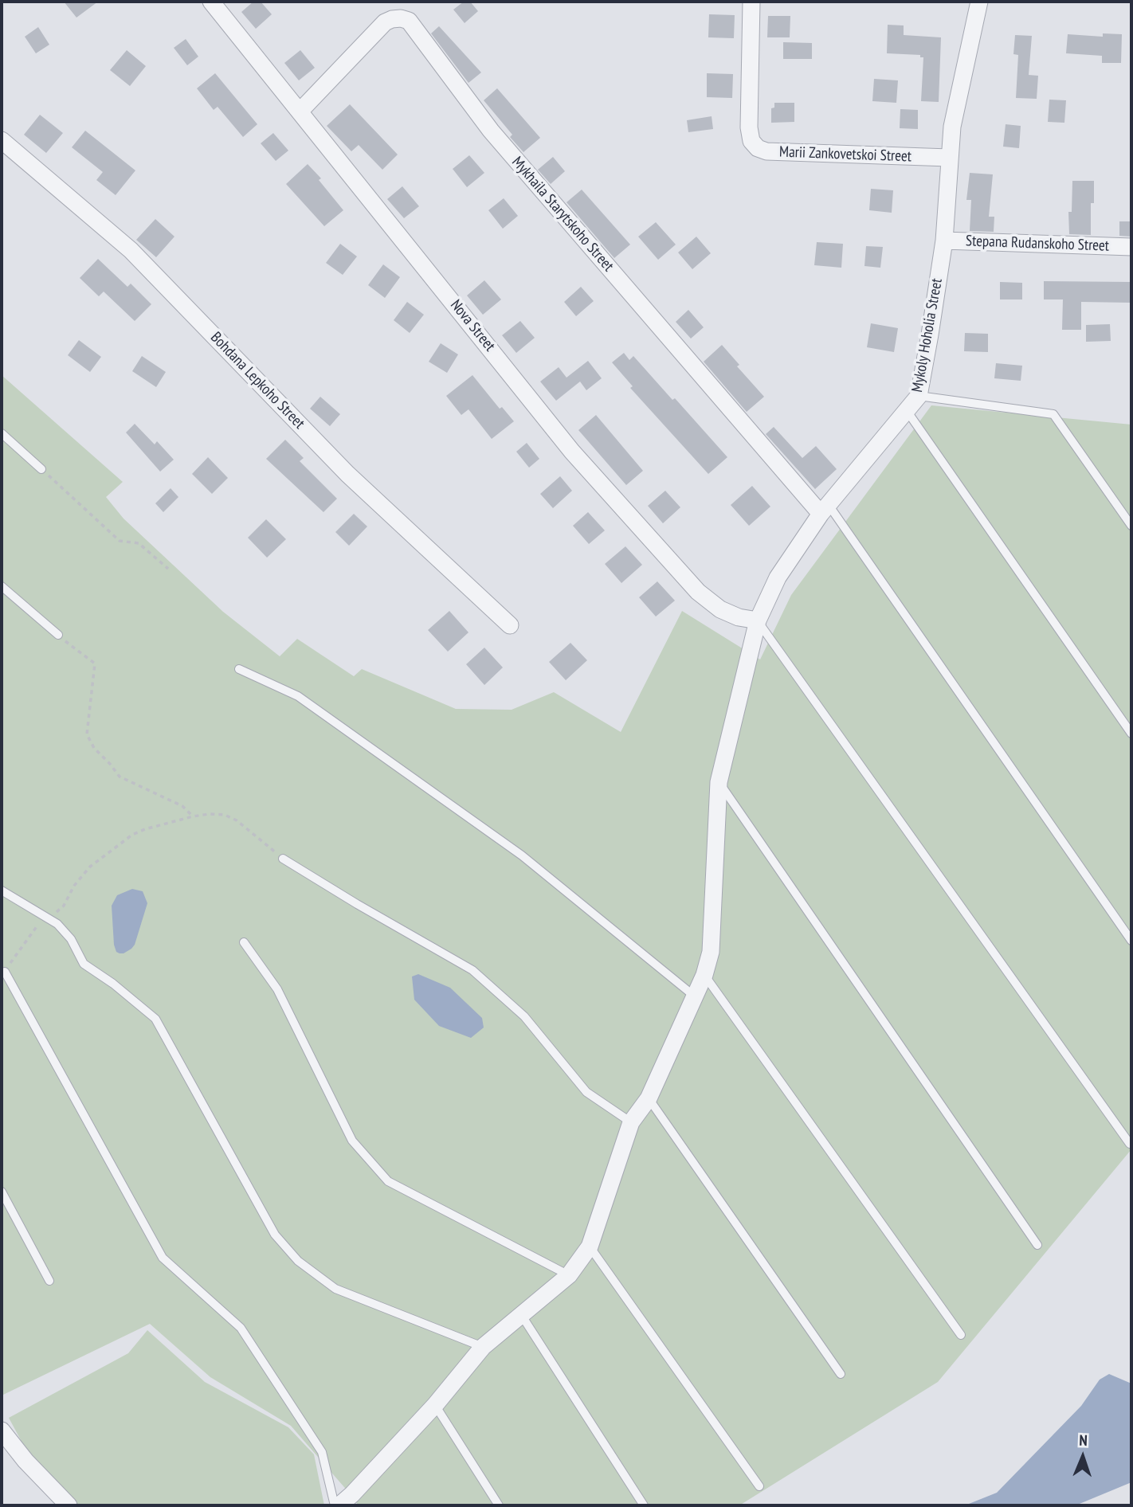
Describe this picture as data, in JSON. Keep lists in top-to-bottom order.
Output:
{
  "streets": {
    "street": [
      "Marii Zankovetskoi Street",
      "Mykhaila Starytskoho Street",
      "Stepana Rudanskoho Street",
      "Nova Street",
      "Mykoly Hoholia Street",
      "Bohdana Lepkoho Street"
    ]
  },
  "crossings": [
    ["Marii Zankovetskoi Street", "Mykoly Hoholia Street"],
    ["Mykhaila Starytskoho Street", "Nova Street"],
    ["Mykhaila Starytskoho Street", "Mykoly Hoholia Street"],
    ["Stepana Rudanskoho Street", "Mykoly Hoholia Street"],
    ["Nova Street", "Mykoly Hoholia Street"]
  ],
  "north": "top"
}
